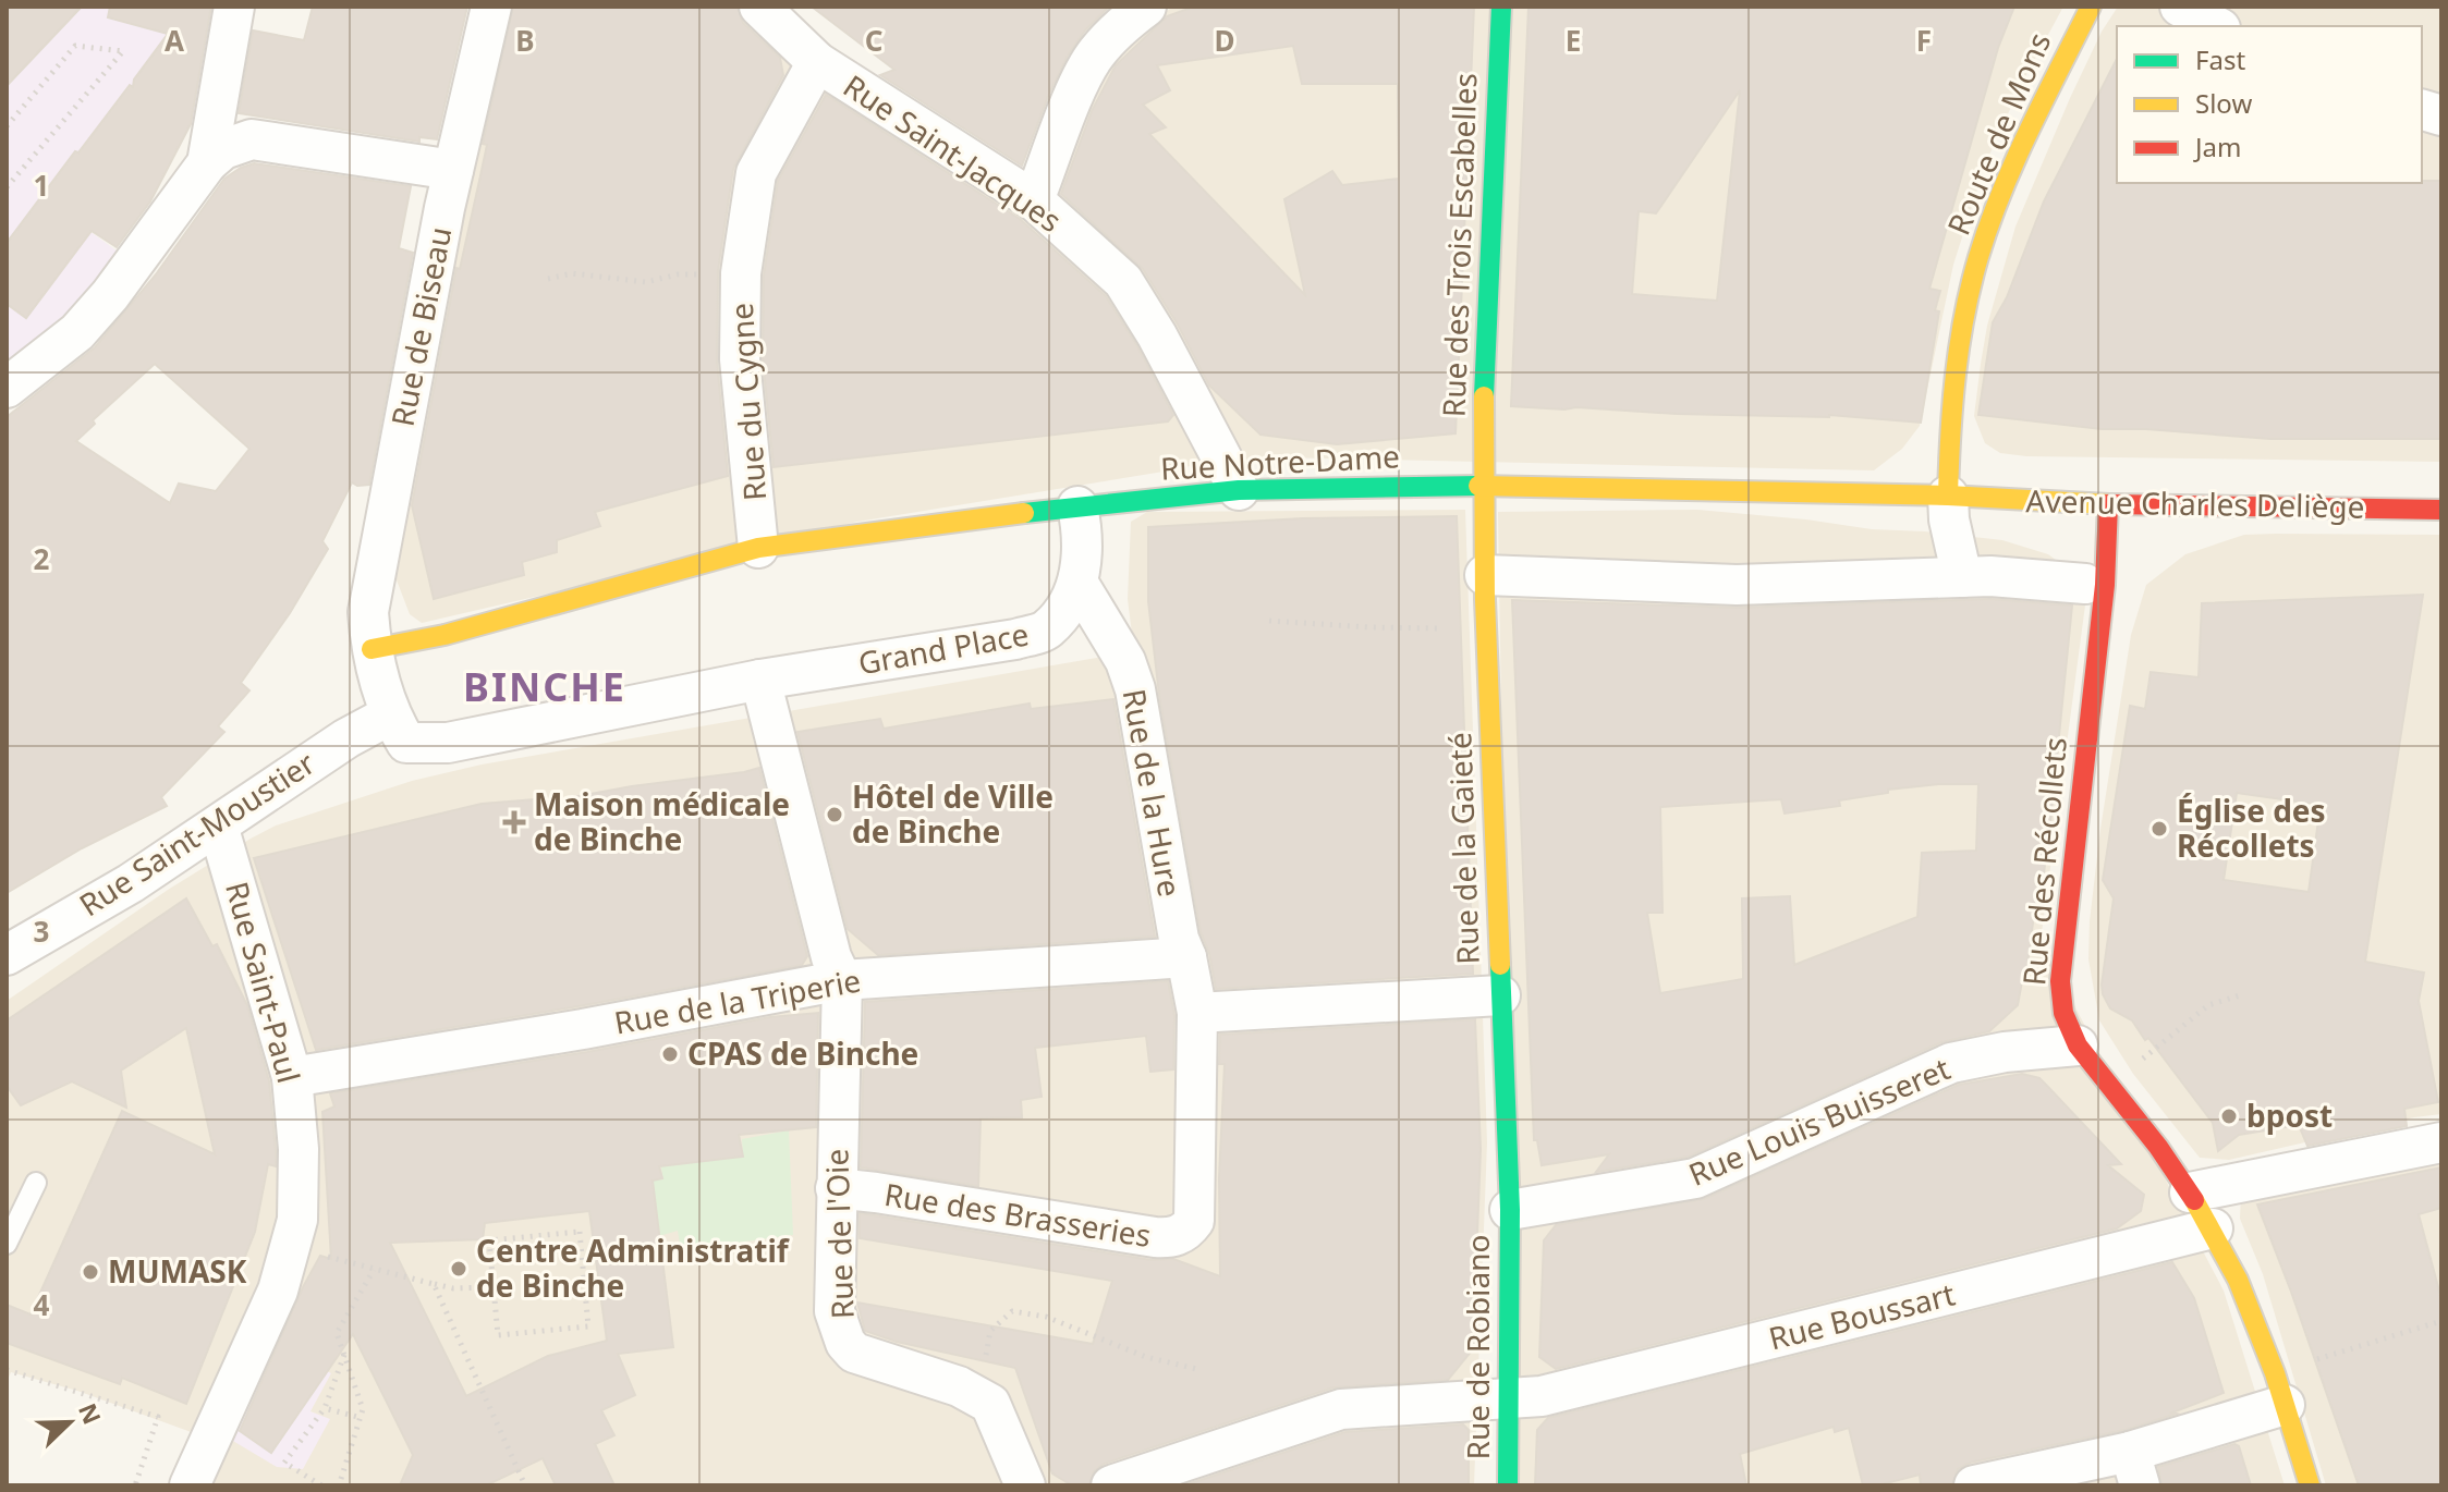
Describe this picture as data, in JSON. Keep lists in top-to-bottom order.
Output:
{
  "streets": {
    "street": [
      "Route de Mons",
      "Rue Saint-Jacques",
      "Rue des Trois Escabelles",
      "Rue de Biseau",
      "Rue du Cygne",
      "Rue Notre-Dame",
      "Avenue Charles Deliège",
      "Grand Place",
      "Rue de la Hure",
      "Rue Saint-Moustier",
      "Rue de la Gaieté",
      "Rue des Récollets",
      "Rue Saint-Paul",
      "Rue de la Triperie",
      "Rue Louis Buisseret",
      "Rue des Brasseries",
      "Rue de l'Oie",
      "Rue Boussart",
      "Rue de Robiano"
    ]
  },
  "crossings": [
    ["Route de Mons", "Avenue Charles Deliège"],
    ["Rue Saint-Jacques", "Rue du Cygne"],
    ["Rue Saint-Jacques", "Rue Notre-Dame"],
    ["Rue des Trois Escabelles", "Rue Notre-Dame"],
    ["Rue des Trois Escabelles", "Avenue Charles Deliège"],
    ["Rue des Trois Escabelles", "Rue de la Gaieté"],
    ["Rue Notre-Dame", "Avenue Charles Deliège"],
    ["Rue Notre-Dame", "Grand Place"],
    ["Rue Notre-Dame", "Rue de la Gaieté"],
    ["Avenue Charles Deliège", "Rue de la Gaieté"],
    ["Avenue Charles Deliège", "Rue des Récollets"],
    ["Grand Place", "Rue de la Hure"],
    ["Grand Place", "Rue Saint-Moustier"],
    ["Rue de la Hure", "Rue de la Triperie"],
    ["Rue de la Hure", "Rue des Brasseries"],
    ["Rue Saint-Moustier", "Rue Saint-Paul"],
    ["Rue de la Gaieté", "Rue Louis Buisseret"],
    ["Rue de la Gaieté", "Rue de Robiano"],
    ["Rue des Récollets", "Rue Louis Buisseret"],
    ["Rue des Récollets", "Rue Boussart"],
    ["Rue Saint-Paul", "Rue de la Triperie"],
    ["Rue de la Triperie", "Rue de l'Oie"],
    ["Rue Louis Buisseret", "Rue de Robiano"],
    ["Rue des Brasseries", "Rue de l'Oie"],
    ["Rue Boussart", "Rue de Robiano"]
  ],
  "districts": ["BINCHE"],
  "places": {
    "other": [
      "Hôtel de Ville de Binche",
      "Église des Récollets",
      "CPAS de Binche",
      "bpost",
      "Centre Administratif de Binche",
      "MUMASK"
    ],
    "health": ["Maison médicale de Binche"]
  },
  "legend": ["Fast", "Slow", "Jam"],
  "north": "top right",
  "grid": {
    "columns": [
      "A",
      "B",
      "C",
      "D",
      "E",
      "F"
    ],
    "rows": [
      "1",
      "2",
      "3",
      "4"
    ]
  }
}
